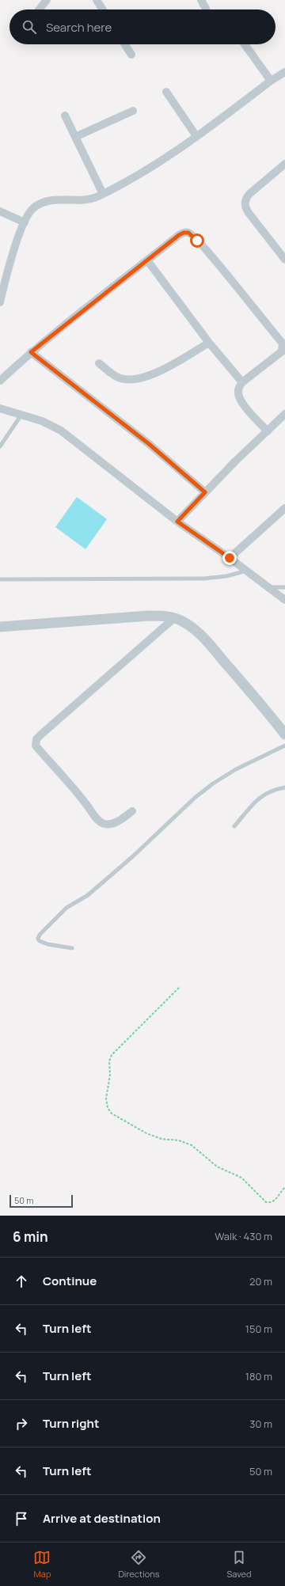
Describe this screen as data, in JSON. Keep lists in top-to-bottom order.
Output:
{
  "scale_bar": "50 m",
  "page": {
    "search": "Search here",
    "scale": "50 m",
    "heading": ["6 min", "Walk · 430 m"],
    "list": [
      ["Continue", "20 m"],
      ["Turn left", "150 m"],
      ["Turn left", "180 m"],
      ["Turn right", "30 m"],
      ["Turn left", "50 m"],
      "Arrive at destination"
    ],
    "nav": ["Map", "Directions", "Saved"]
  }
}
